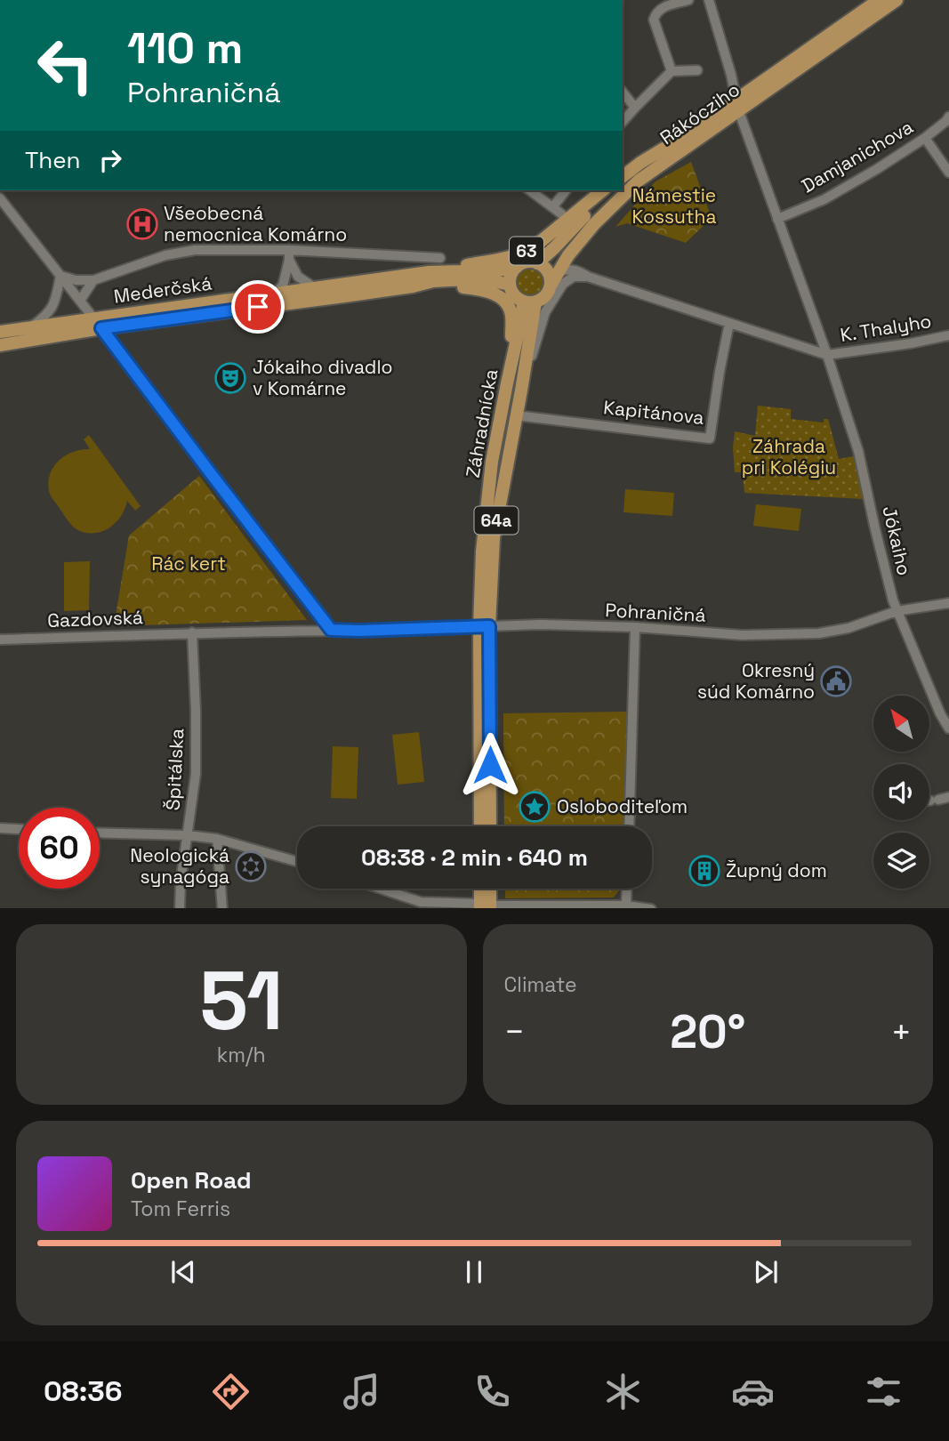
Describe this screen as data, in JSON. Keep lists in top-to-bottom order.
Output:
{
  "streets": {
    "main road": [
      "Rákócziho",
      "63",
      "Mederčská",
      "Záhradnícka",
      "64a"
    ],
    "street": [
      "Damjanichova",
      "K. Thalyho",
      "Kapitánova",
      "Jókaiho",
      "Pohraničná",
      "Gazdovská",
      "Špitálska"
    ]
  },
  "crossings": [
    ["Rákócziho", "63"],
    ["Rákócziho", "Mederčská"],
    ["Rákócziho", "Záhradnícka"],
    ["63", "Mederčská"],
    ["63", "Záhradnícka"],
    ["Mederčská", "Záhradnícka"],
    ["K. Thalyho", "Jókaiho"],
    ["Kapitánova", "Záhradnícka"],
    ["Záhradnícka", "64a"],
    ["Záhradnícka", "Pohraničná"],
    ["64a", "Pohraničná"],
    ["Jókaiho", "Pohraničná"],
    ["Pohraničná", "Gazdovská"],
    ["Gazdovská", "Špitálska"]
  ],
  "parks": ["Námestie Kossutha", "Záhrada pri Kolégiu", "Rác kert"],
  "places": {
    "hospital": ["Všeobecná nemocnica Komárno"],
    "theatre": ["Jókaiho divadlo v Komárne"],
    "public building": ["Okresný súd Komárno"],
    "place": ["Osloboditeľom"],
    "synagogue": ["Neologická synagóga"],
    "building": ["Župný dom"]
  },
  "north": "top left",
  "page": {
    "turn": ["110 m", "Pohraničná"],
    "then": "Then",
    "limit": "60",
    "trip": "08:38 · 2 min · 640 m",
    "tile": [
      ["51", "km/h"],
      "Climate"
    ],
    "heat": ["−", "20°", "+"],
    "song": ["Open Road", "Tom Ferris"],
    "tabs": "08:36"
  }
}
